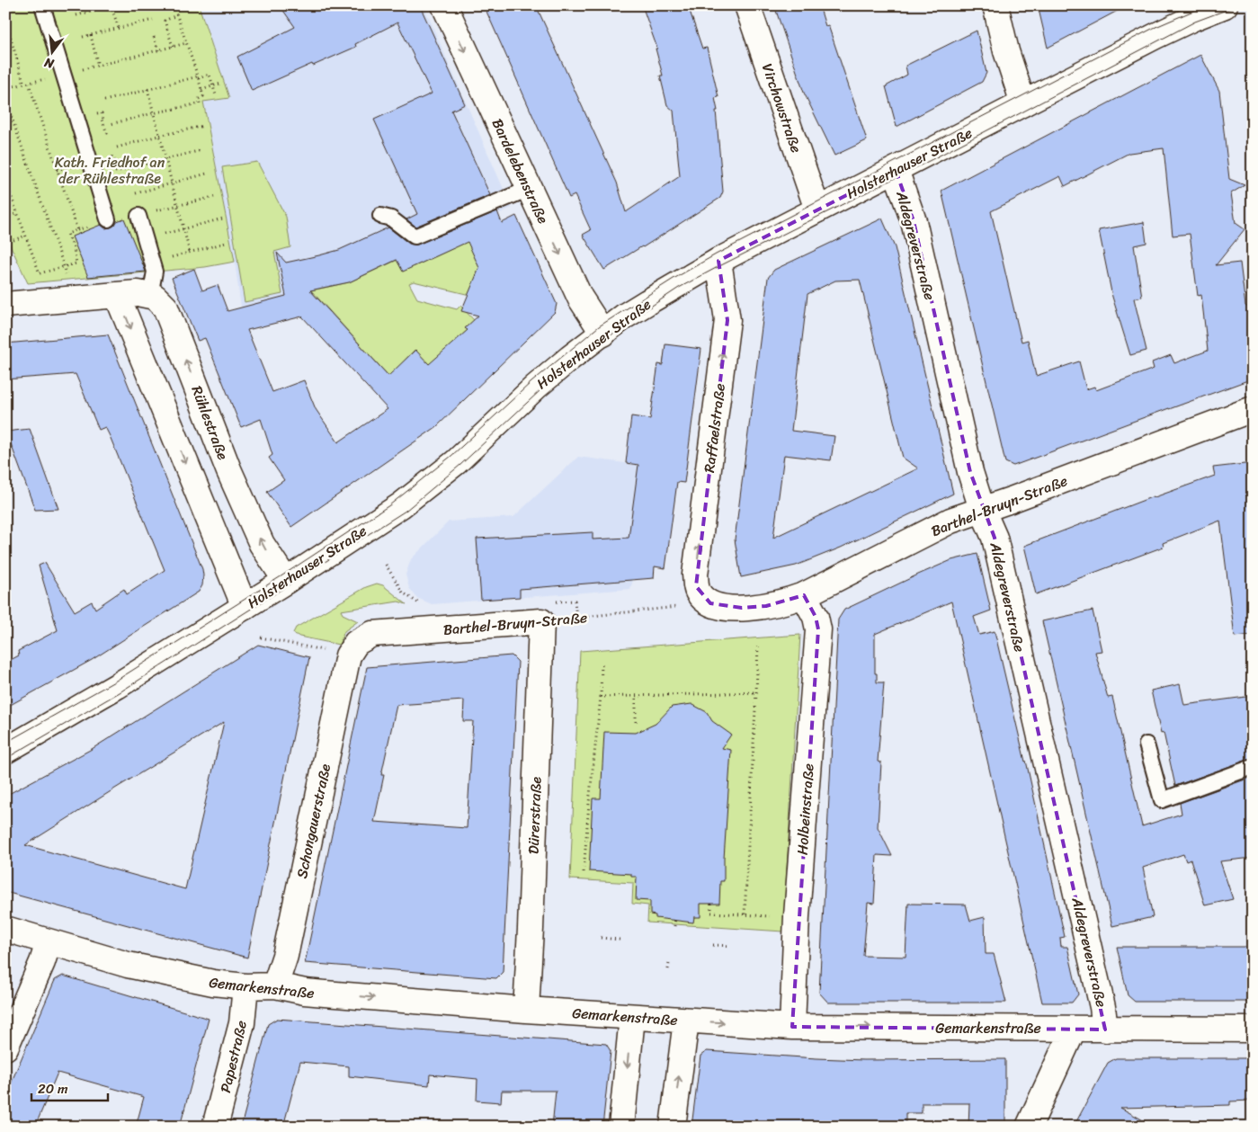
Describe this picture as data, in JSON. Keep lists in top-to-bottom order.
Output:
{
  "streets": {
    "street": [
      "Virchowstraße",
      "Holsterhauser Straße",
      "Bardelebenstraße",
      "Aldegreverstraße",
      "Rühlestraße",
      "Raffaelstraße",
      "Barthel-Bruyn-Straße",
      "Holbeinstraße",
      "Dürerstraße",
      "Schongauerstraße",
      "Gemarkenstraße",
      "Papestraße"
    ]
  },
  "crossings": [
    ["Virchowstraße", "Holsterhauser Straße"],
    ["Holsterhauser Straße", "Bardelebenstraße"],
    ["Holsterhauser Straße", "Aldegreverstraße"],
    ["Holsterhauser Straße", "Rühlestraße"],
    ["Holsterhauser Straße", "Raffaelstraße"],
    ["Aldegreverstraße", "Barthel-Bruyn-Straße"],
    ["Aldegreverstraße", "Gemarkenstraße"],
    ["Raffaelstraße", "Barthel-Bruyn-Straße"],
    ["Barthel-Bruyn-Straße", "Holbeinstraße"],
    ["Barthel-Bruyn-Straße", "Dürerstraße"],
    ["Barthel-Bruyn-Straße", "Schongauerstraße"],
    ["Holbeinstraße", "Gemarkenstraße"],
    ["Dürerstraße", "Gemarkenstraße"],
    ["Schongauerstraße", "Gemarkenstraße"],
    ["Gemarkenstraße", "Papestraße"]
  ],
  "one_way": ["Bardelebenstraße", "Raffaelstraße", "Gemarkenstraße"],
  "parks": ["Kath. Friedhof an der Rühlestraße"],
  "scale_bar": "20 m",
  "north": "bottom"
}
